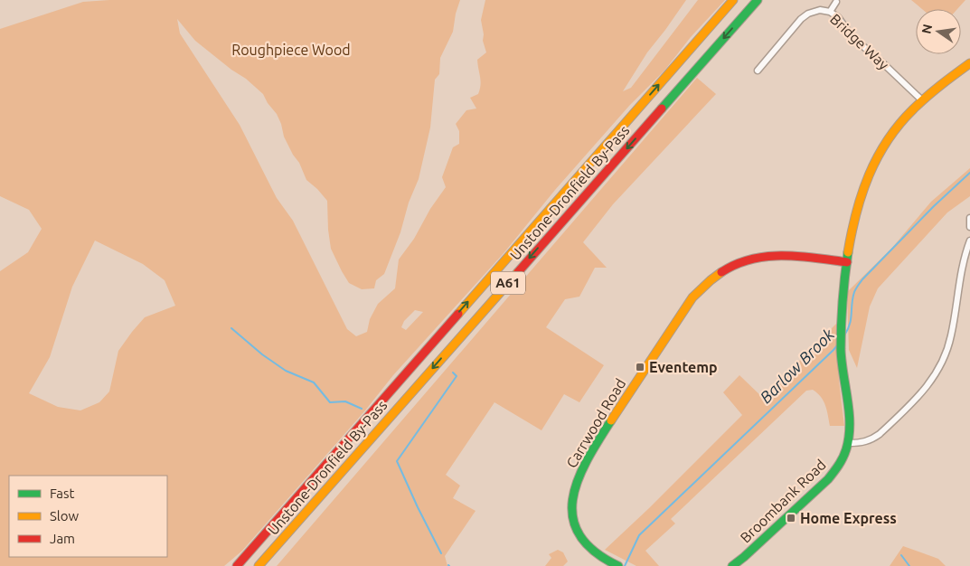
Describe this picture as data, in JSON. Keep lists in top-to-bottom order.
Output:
{
  "streets": {
    "main road": [
      "Unstone-Dronfield By-Pass",
      "A61",
      "Carrwood Road",
      "Broombank Road"
    ],
    "street": ["Bridge Way"]
  },
  "crossings": [
    ["Bridge Way", "Broombank Road"],
    ["Carrwood Road", "Broombank Road"]
  ],
  "water": ["Barlow Brook"],
  "parks": ["Roughpiece Wood"],
  "places": {
    "transit": ["Eventemp", "Home Express"]
  },
  "legend": ["Fast", "Slow", "Jam"],
  "north": "left"
}
